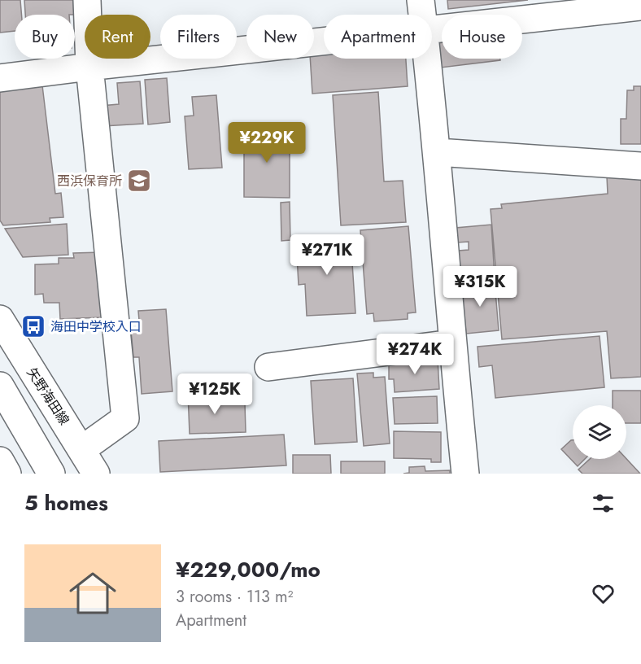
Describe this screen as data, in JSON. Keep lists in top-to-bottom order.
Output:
{
  "streets": {
    "main road": ["矢野海田線"]
  },
  "places": {
    "school or university": ["西浜保育所"],
    "bus stop": ["海田中学校入口"]
  },
  "page": {
    "chip": [
      "Buy",
      "Rent",
      "Filters",
      "New",
      "Apartment",
      "House"
    ],
    "price": [
      "¥229K",
      "¥271K",
      "¥315K",
      "¥274K",
      "¥125K"
    ],
    "heading": "5 homes",
    "list": [
      {
        "name": "¥229,000/mo",
        "note": "3 rooms · 113 m² · Apartment"
      }
    ]
  }
}
